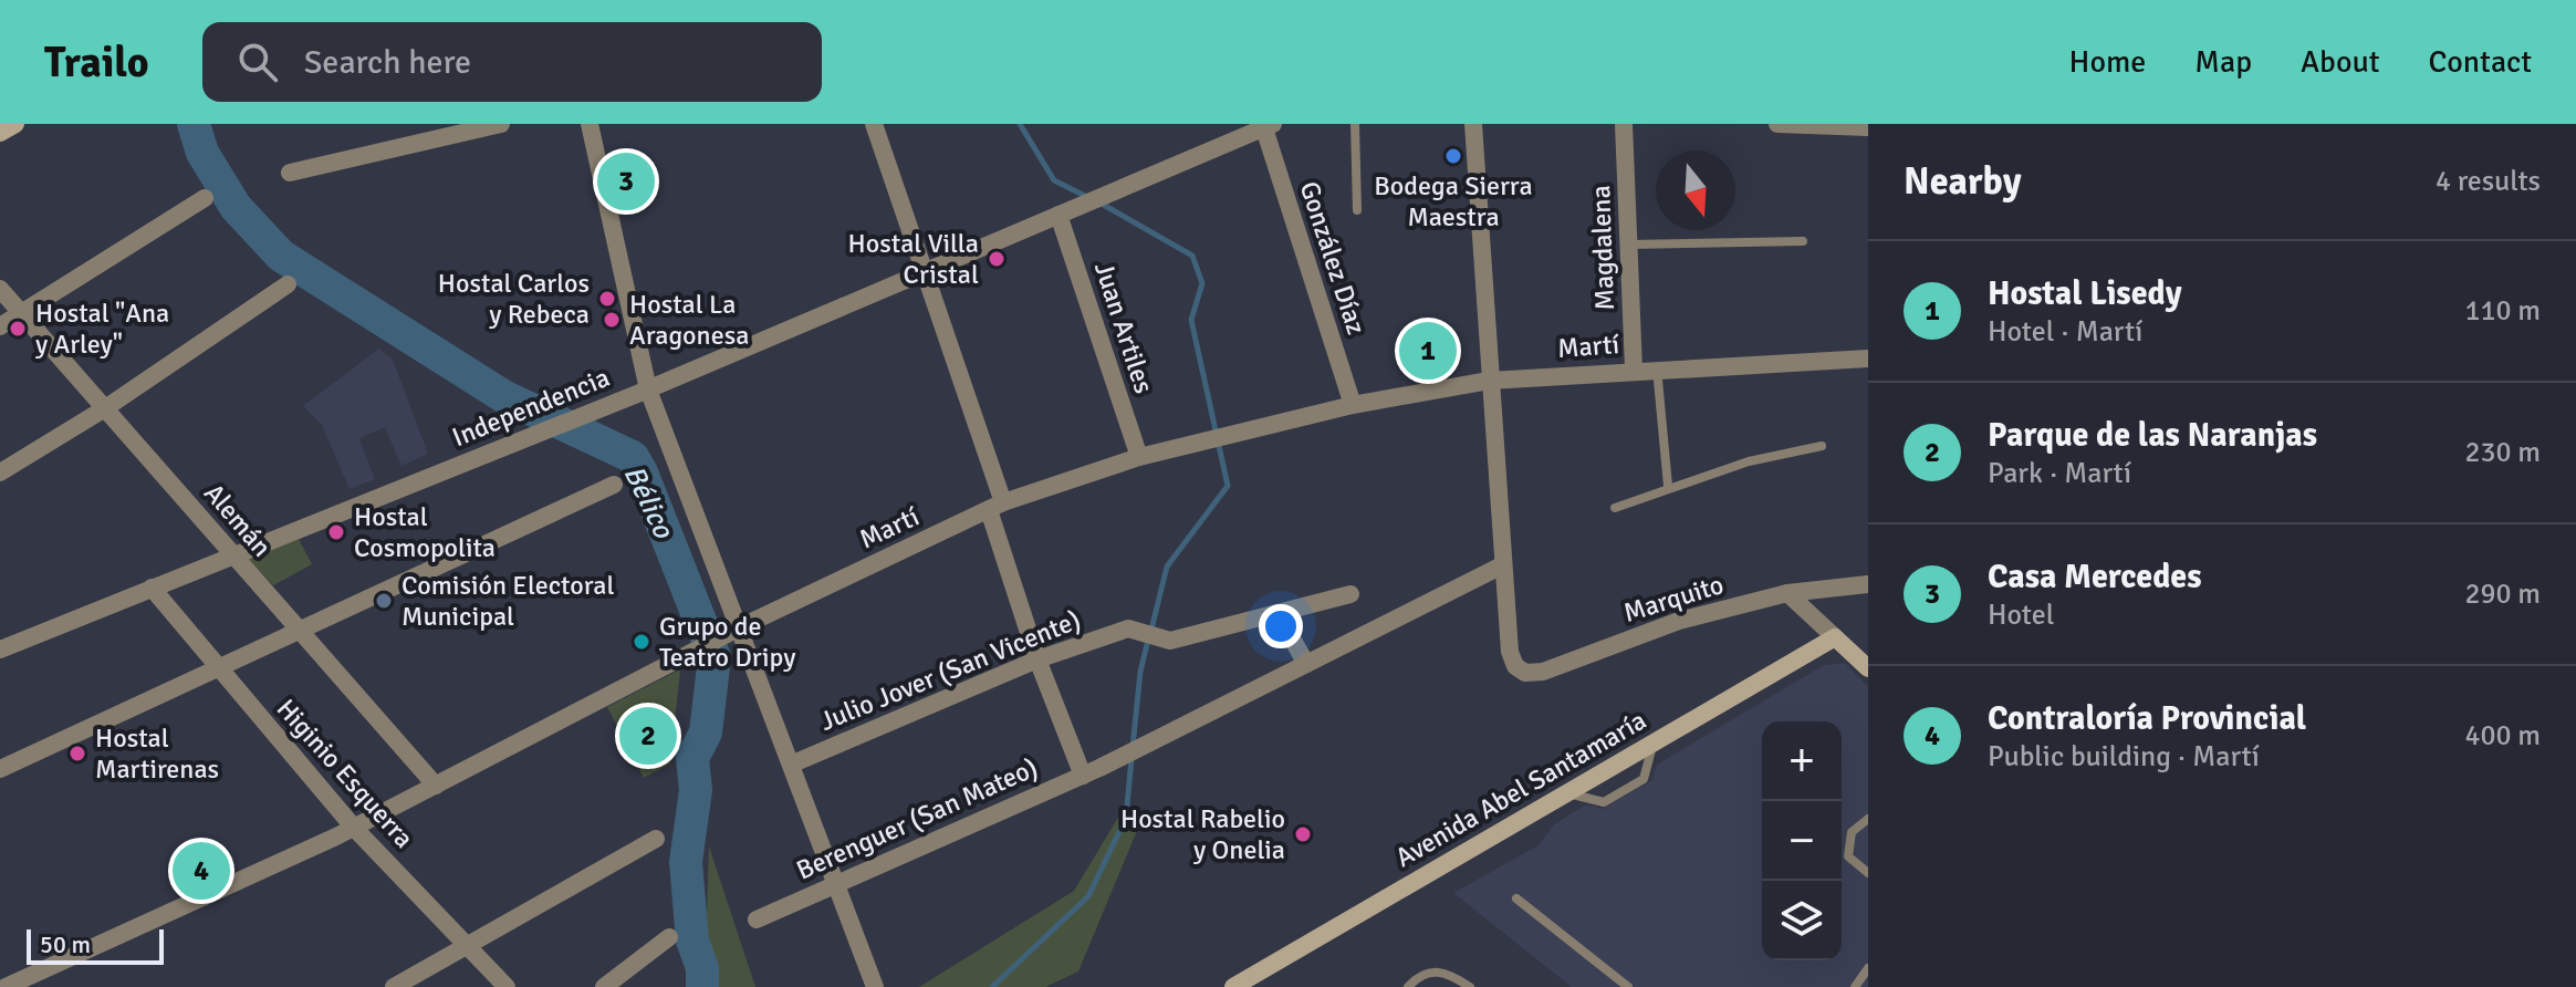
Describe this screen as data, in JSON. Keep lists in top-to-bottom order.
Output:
{
  "streets": {
    "main road": ["Avenida Abel Santamaría"],
    "street": [
      "Magdalena",
      "González Díaz",
      "Juan Artiles",
      "Martí",
      "Independencia",
      "Alemán",
      "Marquito",
      "Julio Jover (San Vicente)",
      "Higinio Esquerra",
      "Berenguer (San Mateo)"
    ]
  },
  "crossings": [
    ["Magdalena", "Martí"],
    ["González Díaz", "Martí"],
    ["González Díaz", "Independencia"],
    ["Juan Artiles", "Martí"],
    ["Juan Artiles", "Independencia"],
    ["Martí", "Alemán"],
    ["Martí", "Higinio Esquerra"],
    ["Independencia", "Alemán"],
    ["Independencia", "Higinio Esquerra"]
  ],
  "water": ["Bélico"],
  "places": [
    "Bodega Sierra Maestra",
    "Hostal Villa Cristal",
    "Hostal Carlos y Rebeca",
    "Hostal La Aragonesa",
    "Hostal \"Ana y Arley\"",
    "Hostal Cosmopolita",
    "Comisión Electoral Municipal",
    "Grupo de Teatro Dripy",
    "Hostal Martirenas",
    "Hostal Rabelio y Onelia"
  ],
  "scale_bar": "50 m",
  "north": "bottom",
  "page": {
    "header": "Trailo",
    "search": "Search here",
    "nav": [
      "Home",
      "Map",
      "About",
      "Contact"
    ],
    "heading": ["Nearby", "4 results"],
    "pins": [
      "3",
      "1",
      "2",
      "4"
    ],
    "list": [
      {
        "mark": "1",
        "name": "Hostal Lisedy",
        "note": "Hotel · Martí",
        "value": "110 m"
      },
      {
        "mark": "2",
        "name": "Parque de las Naranjas",
        "note": "Park · Martí",
        "value": "230 m"
      },
      {
        "mark": "3",
        "name": "Casa Mercedes",
        "note": "Hotel",
        "value": "290 m"
      },
      {
        "mark": "4",
        "name": "Contraloría Provincial",
        "note": "Public building · Martí",
        "value": "400 m"
      }
    ],
    "map_buttons": ["+", "−"],
    "scale": "50 m"
  }
}
